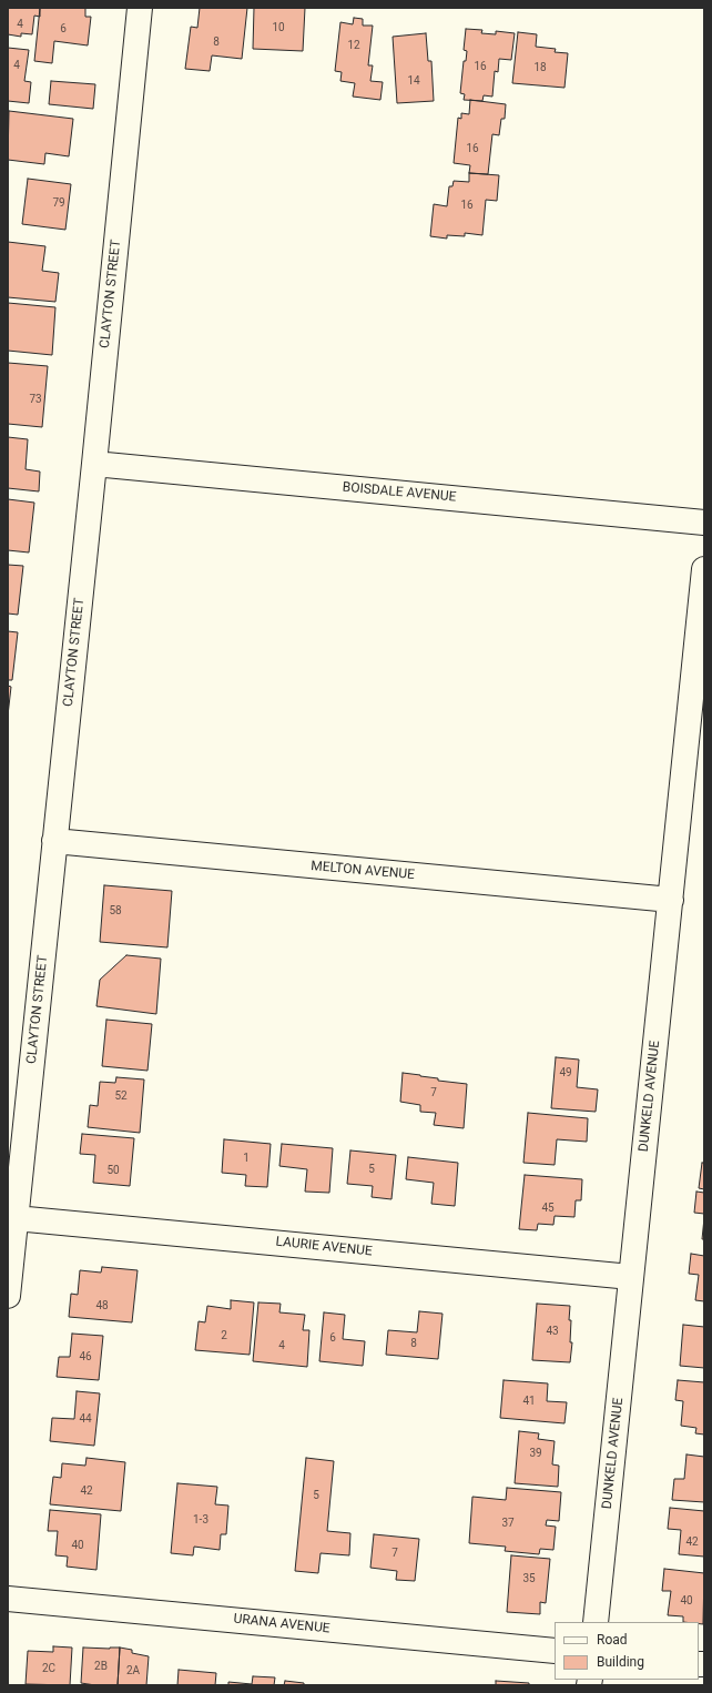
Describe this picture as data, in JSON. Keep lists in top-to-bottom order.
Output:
{
  "streets": {
    "street": [
      "CLAYTON STREET",
      "BOISDALE AVENUE",
      "MELTON AVENUE",
      "DUNKELD AVENUE",
      "LAURIE AVENUE",
      "URANA AVENUE"
    ]
  },
  "crossings": [
    ["CLAYTON STREET", "BOISDALE AVENUE"],
    ["CLAYTON STREET", "MELTON AVENUE"],
    ["CLAYTON STREET", "LAURIE AVENUE"],
    ["MELTON AVENUE", "DUNKELD AVENUE"],
    ["DUNKELD AVENUE", "LAURIE AVENUE"]
  ],
  "house_numbers": [
    "4",
    "10",
    "6",
    "8",
    "12",
    "4",
    "16",
    "18",
    "14",
    "16",
    "79",
    "16",
    "73",
    "58",
    "49",
    "7",
    "52",
    "1",
    "5",
    "50",
    "45",
    "48",
    "43",
    "2",
    "6",
    "8",
    "4",
    "46",
    "41",
    "44",
    "39",
    "42",
    "5",
    "1-3",
    "37",
    "42",
    "40",
    "7",
    "35",
    "40",
    "2B",
    "2C",
    "2A"
  ],
  "legend": ["Road", "Building"]
}
